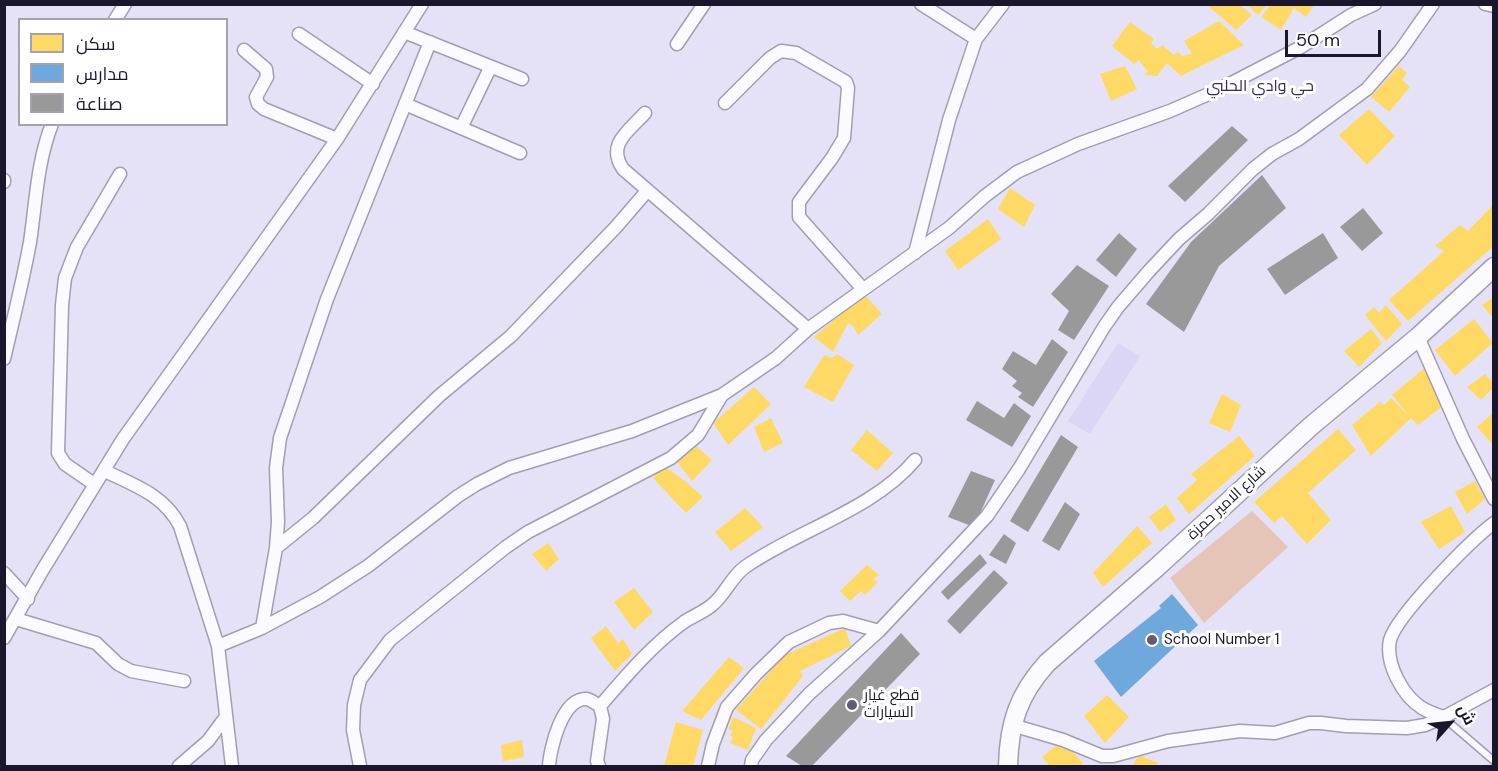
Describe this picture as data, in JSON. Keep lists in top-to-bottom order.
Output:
{
  "streets": {
    "main road": ["شارع الامير حمزة"]
  },
  "districts": ["حي وادي الحلبي"],
  "places": ["School Number 1", "قطع غيار السيارات"],
  "legend": ["سكن", "مدارس", "صناعة"],
  "scale_bar": "50 m",
  "north": "top right"
}
